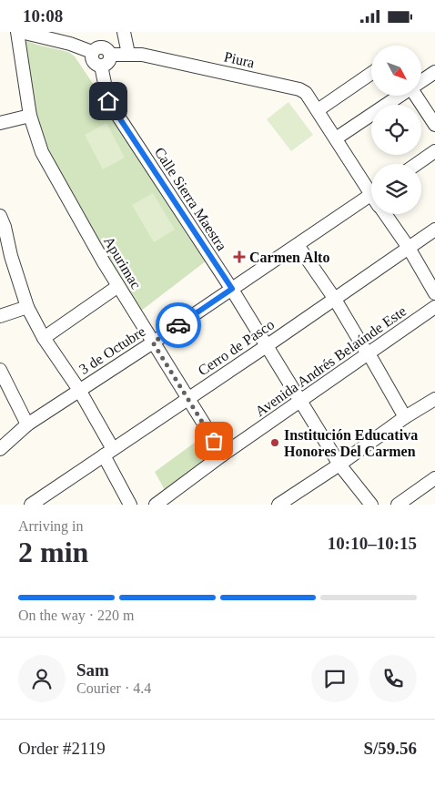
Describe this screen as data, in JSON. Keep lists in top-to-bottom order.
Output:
{
  "streets": {
    "street": [
      "Piura",
      "Calle Sierra Maestra",
      "Apurimac",
      "Cerro de Pasco",
      "3 de Octubre",
      "Avenida Andrés Belaúnde Este"
    ]
  },
  "crossings": [
    ["Piura", "Calle Sierra Maestra"],
    ["Piura", "Cerro de Pasco"],
    ["Calle Sierra Maestra", "Cerro de Pasco"],
    ["Calle Sierra Maestra", "3 de Octubre"],
    ["Calle Sierra Maestra", "Avenida Andrés Belaúnde Este"],
    ["Apurimac", "Cerro de Pasco"],
    ["Apurimac", "3 de Octubre"],
    ["Apurimac", "Avenida Andrés Belaúnde Este"]
  ],
  "places": {
    "health": ["Carmen Alto"],
    "other": ["Institución Educativa Honores Del Carmen"]
  },
  "north": "bottom right",
  "page": {
    "status": "10:08",
    "heading": ["2 min", "Arriving in", "10:10–10:15"],
    "panel": [
      "Sam",
      "Courier · 4.4",
      "Order #2119",
      "S/59.56"
    ],
    "bar": "On the way · 220 m"
  }
}
